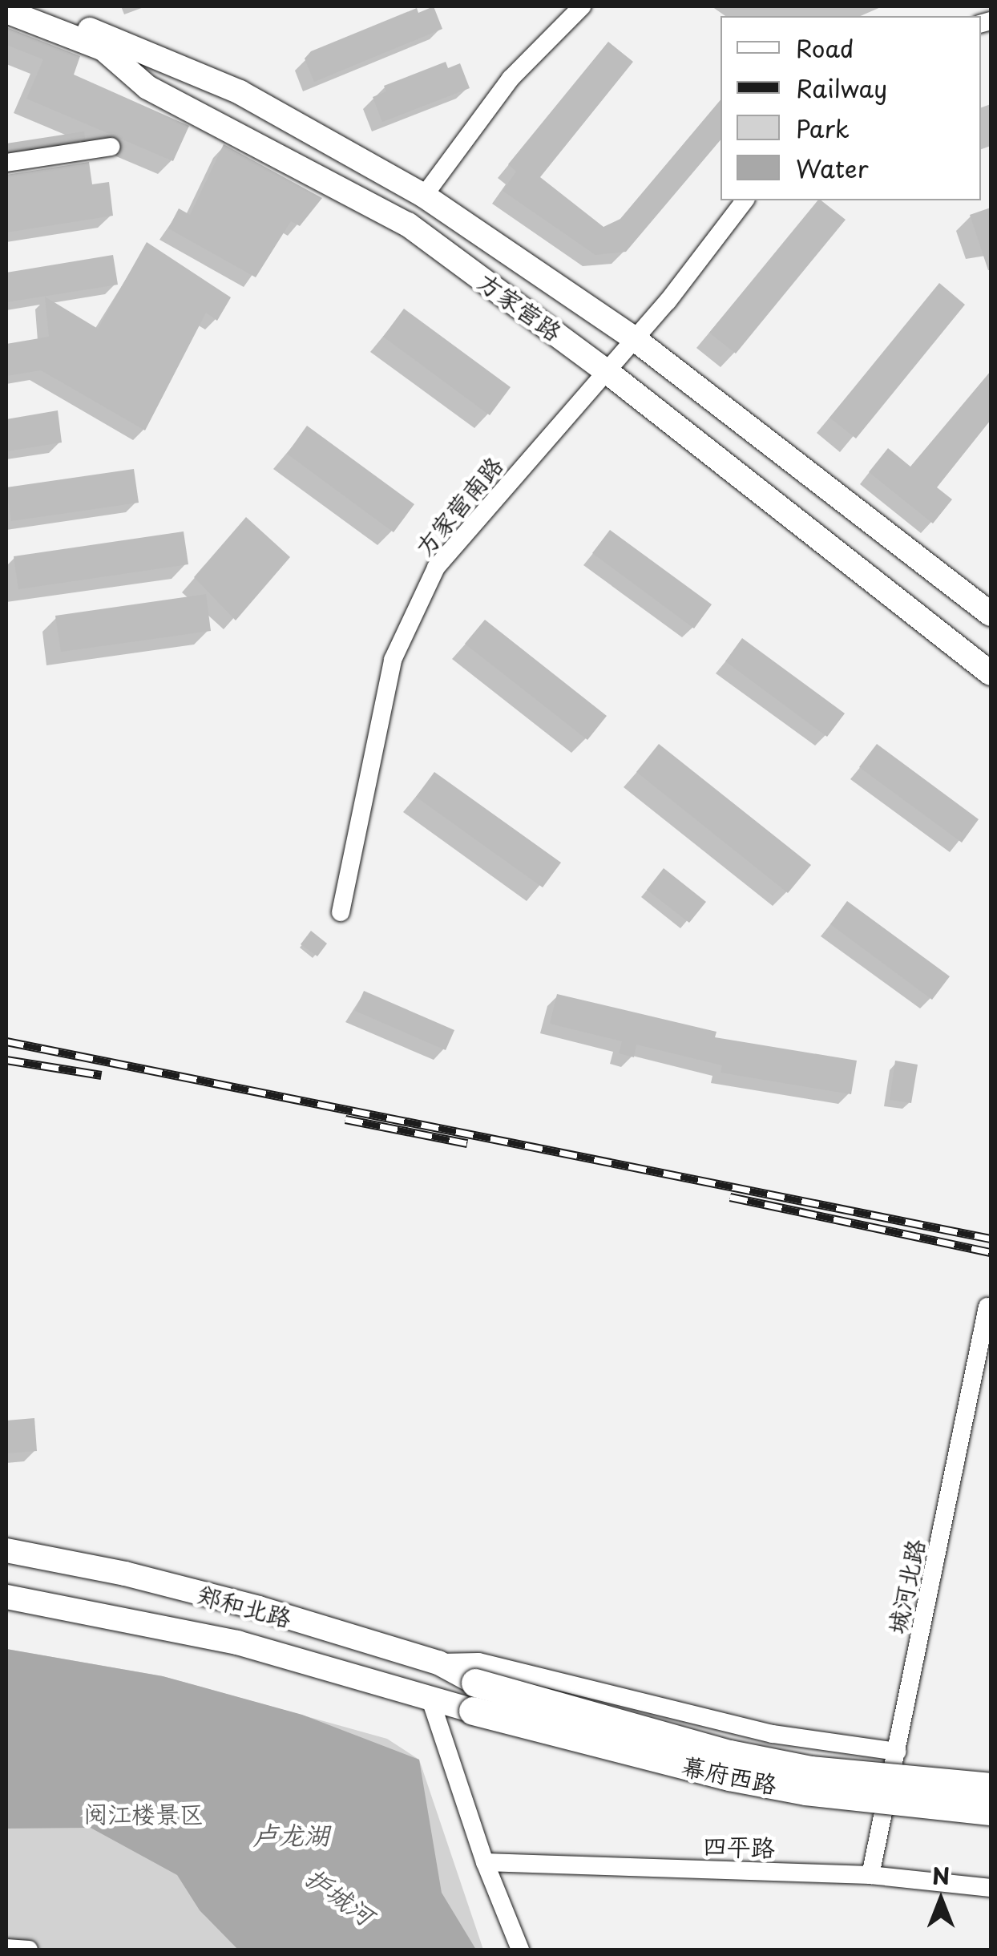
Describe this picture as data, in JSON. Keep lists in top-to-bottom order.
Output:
{
  "streets": {
    "highway": ["幕府西路"],
    "main road": ["方家营路", "郑和北路"],
    "street": ["方家营南路", "城河北路", "四平路"]
  },
  "crossings": [
    ["方家营路", "方家营南路"],
    ["城河北路", "四平路"],
    ["郑和北路", "幕府西路"]
  ],
  "water": ["卢龙湖", "护城河"],
  "parks": ["阅江楼景区"],
  "legend": [
    "Road",
    "Railway",
    "Park",
    "Water"
  ],
  "north": "top"
}
